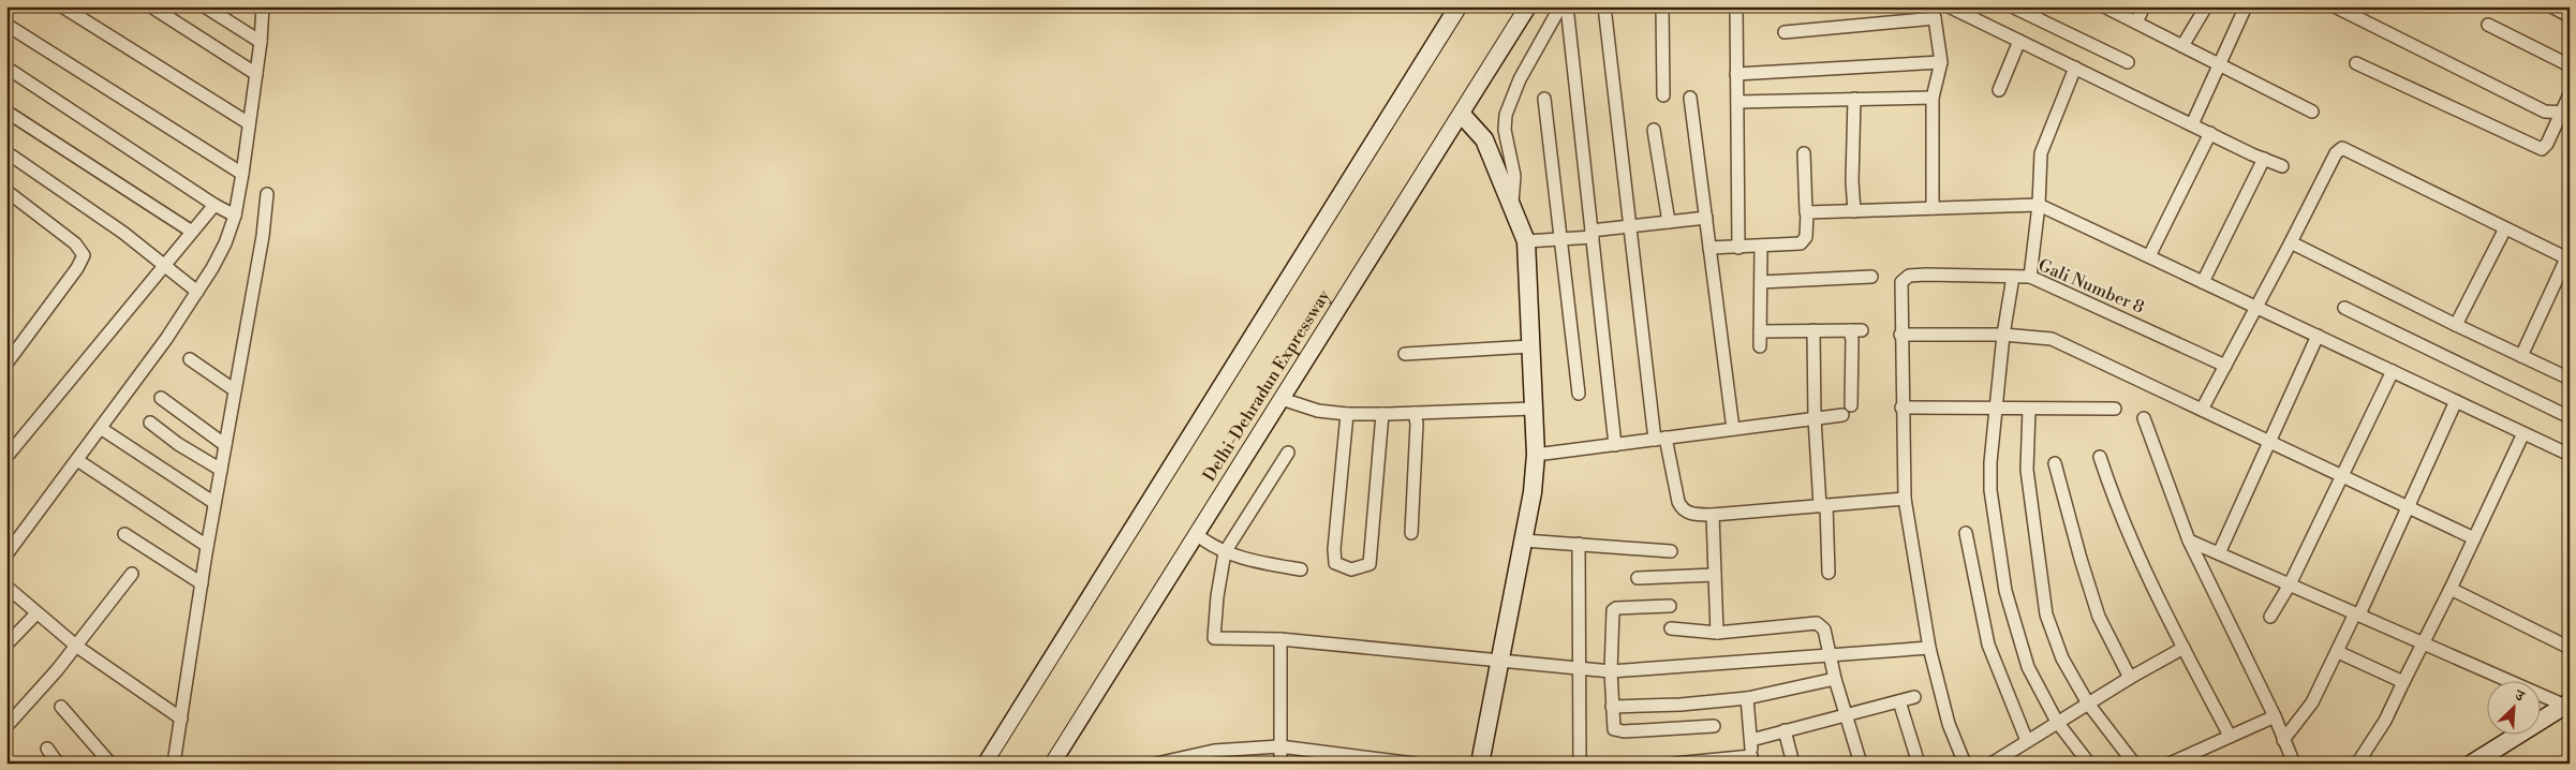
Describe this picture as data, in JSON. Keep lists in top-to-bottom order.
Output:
{
  "streets": {
    "highway": ["Delhi-Dehradun Expressway"],
    "street": ["Gali Number 8"]
  },
  "north": "top right"
}
